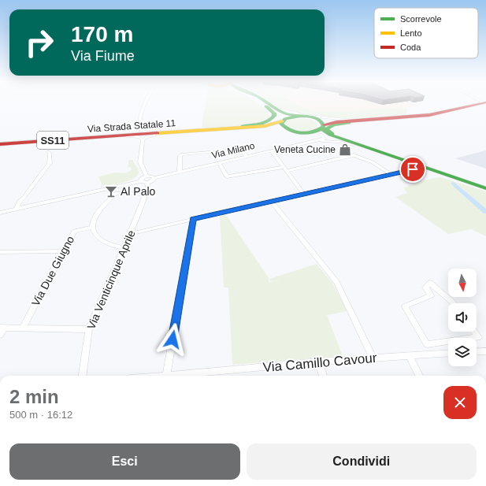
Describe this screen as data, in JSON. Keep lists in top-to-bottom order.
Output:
{
  "streets": {
    "main road": ["Via Strada Statale 11", "SS11"],
    "street": [
      "Via Milano",
      "Via Due Giugno",
      "Via Venticinque Aprile",
      "Via Camillo Cavour"
    ]
  },
  "crossings": [
    ["Via Milano", "Via Venticinque Aprile"]
  ],
  "places": {
    "shop": ["Veneta Cucine"],
    "bar": ["Al Palo"]
  },
  "legend": ["Scorrevole", "Lento", "Coda"],
  "north": "bottom",
  "page": {
    "turn": ["170 m", "Via Fiume"],
    "heading": ["2 min", "500 m · 16:12"],
    "buttons": ["Esci", "Condividi"]
  }
}
